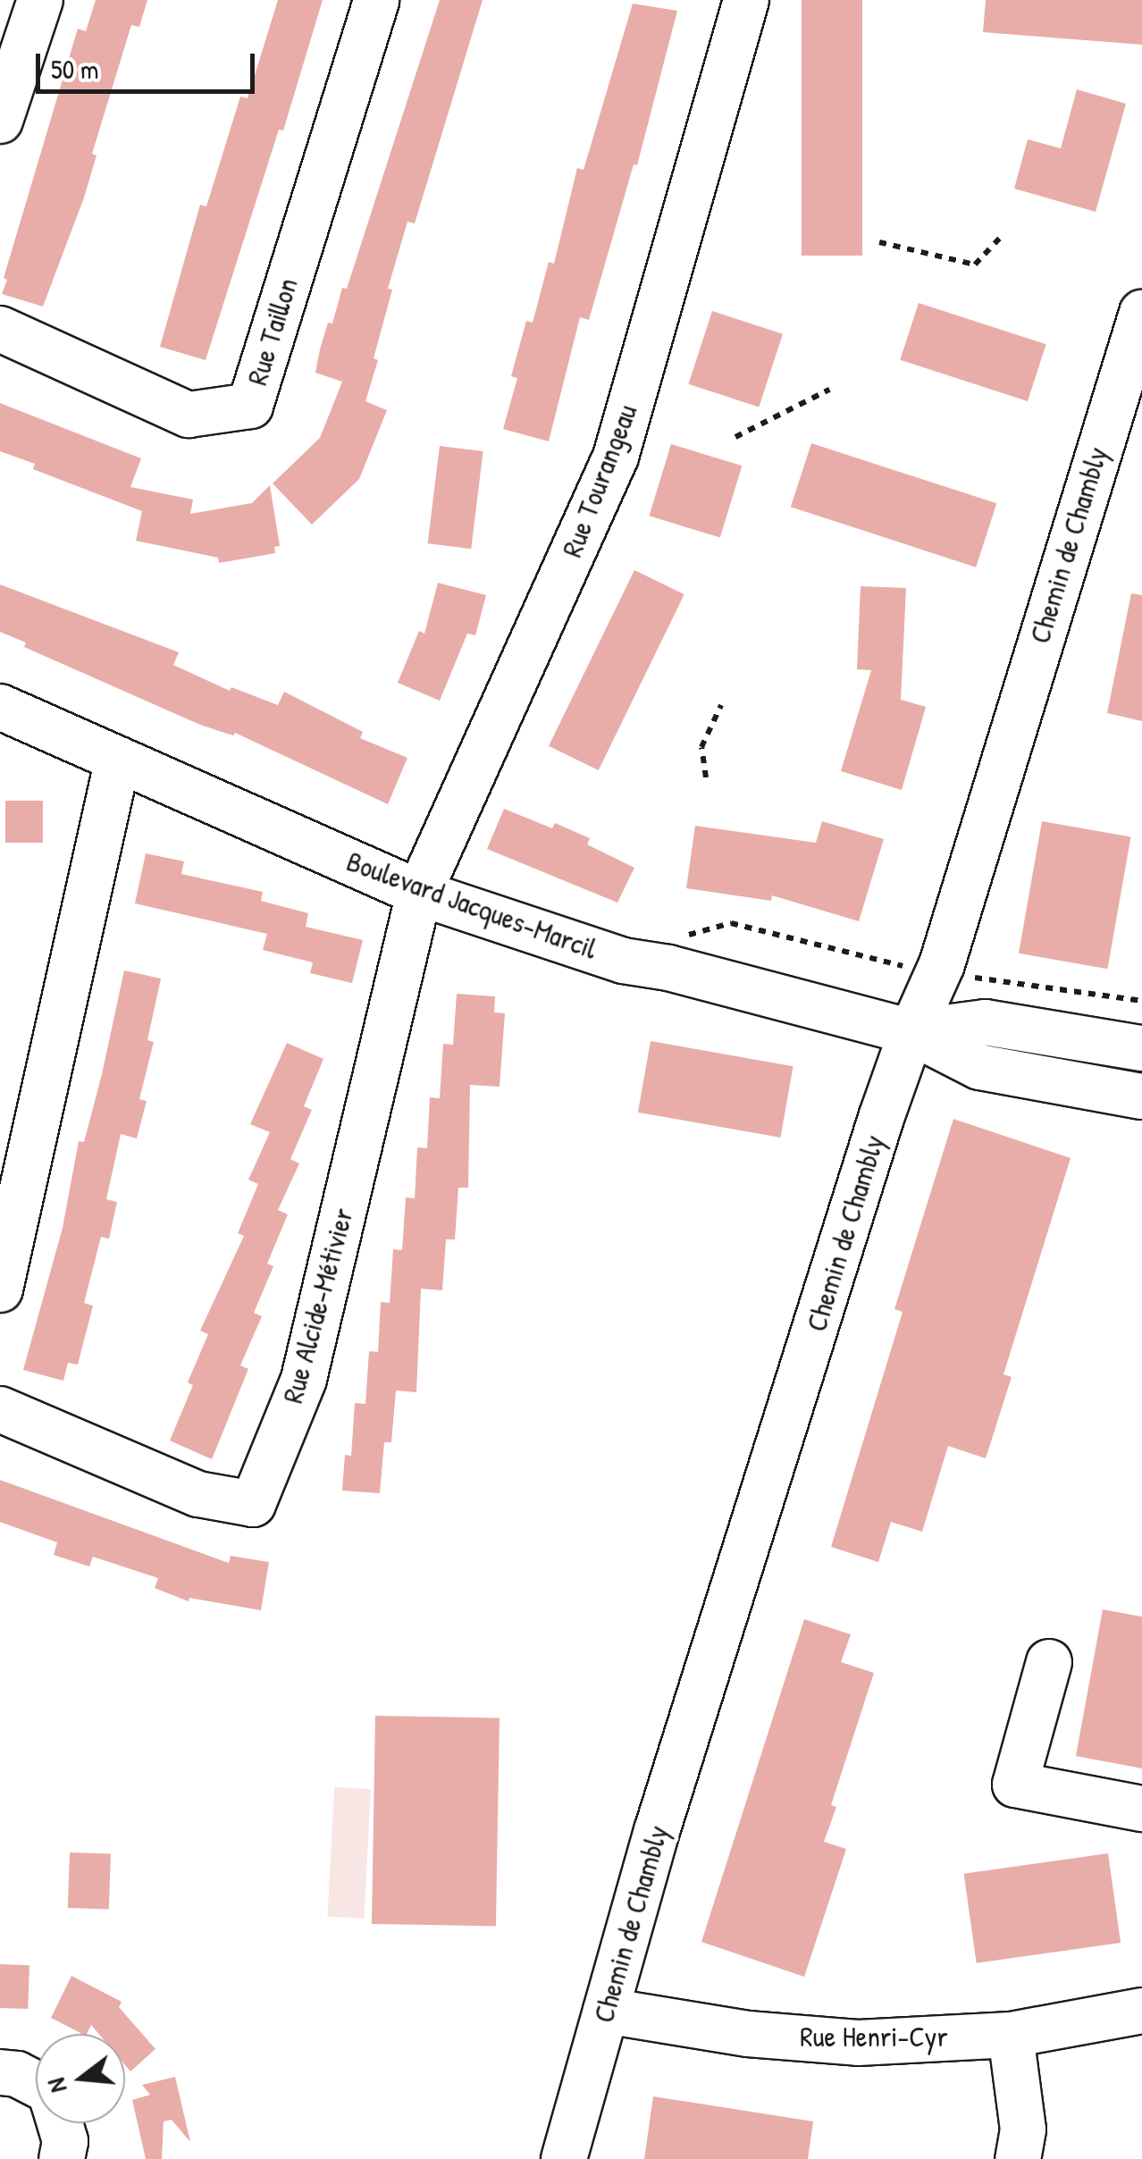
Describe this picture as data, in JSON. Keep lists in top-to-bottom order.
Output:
{
  "streets": {
    "street": [
      "Rue Taillon",
      "Rue Tourangeau",
      "Chemin de Chambly",
      "Boulevard Jacques-Marcil",
      "Rue Alcide-Métivier",
      "Rue Henri-Cyr"
    ]
  },
  "crossings": [
    ["Rue Tourangeau", "Boulevard Jacques-Marcil"],
    ["Rue Tourangeau", "Rue Alcide-Métivier"],
    ["Chemin de Chambly", "Boulevard Jacques-Marcil"],
    ["Chemin de Chambly", "Rue Henri-Cyr"],
    ["Boulevard Jacques-Marcil", "Rue Alcide-Métivier"]
  ],
  "scale_bar": "50 m",
  "north": "left"
}
